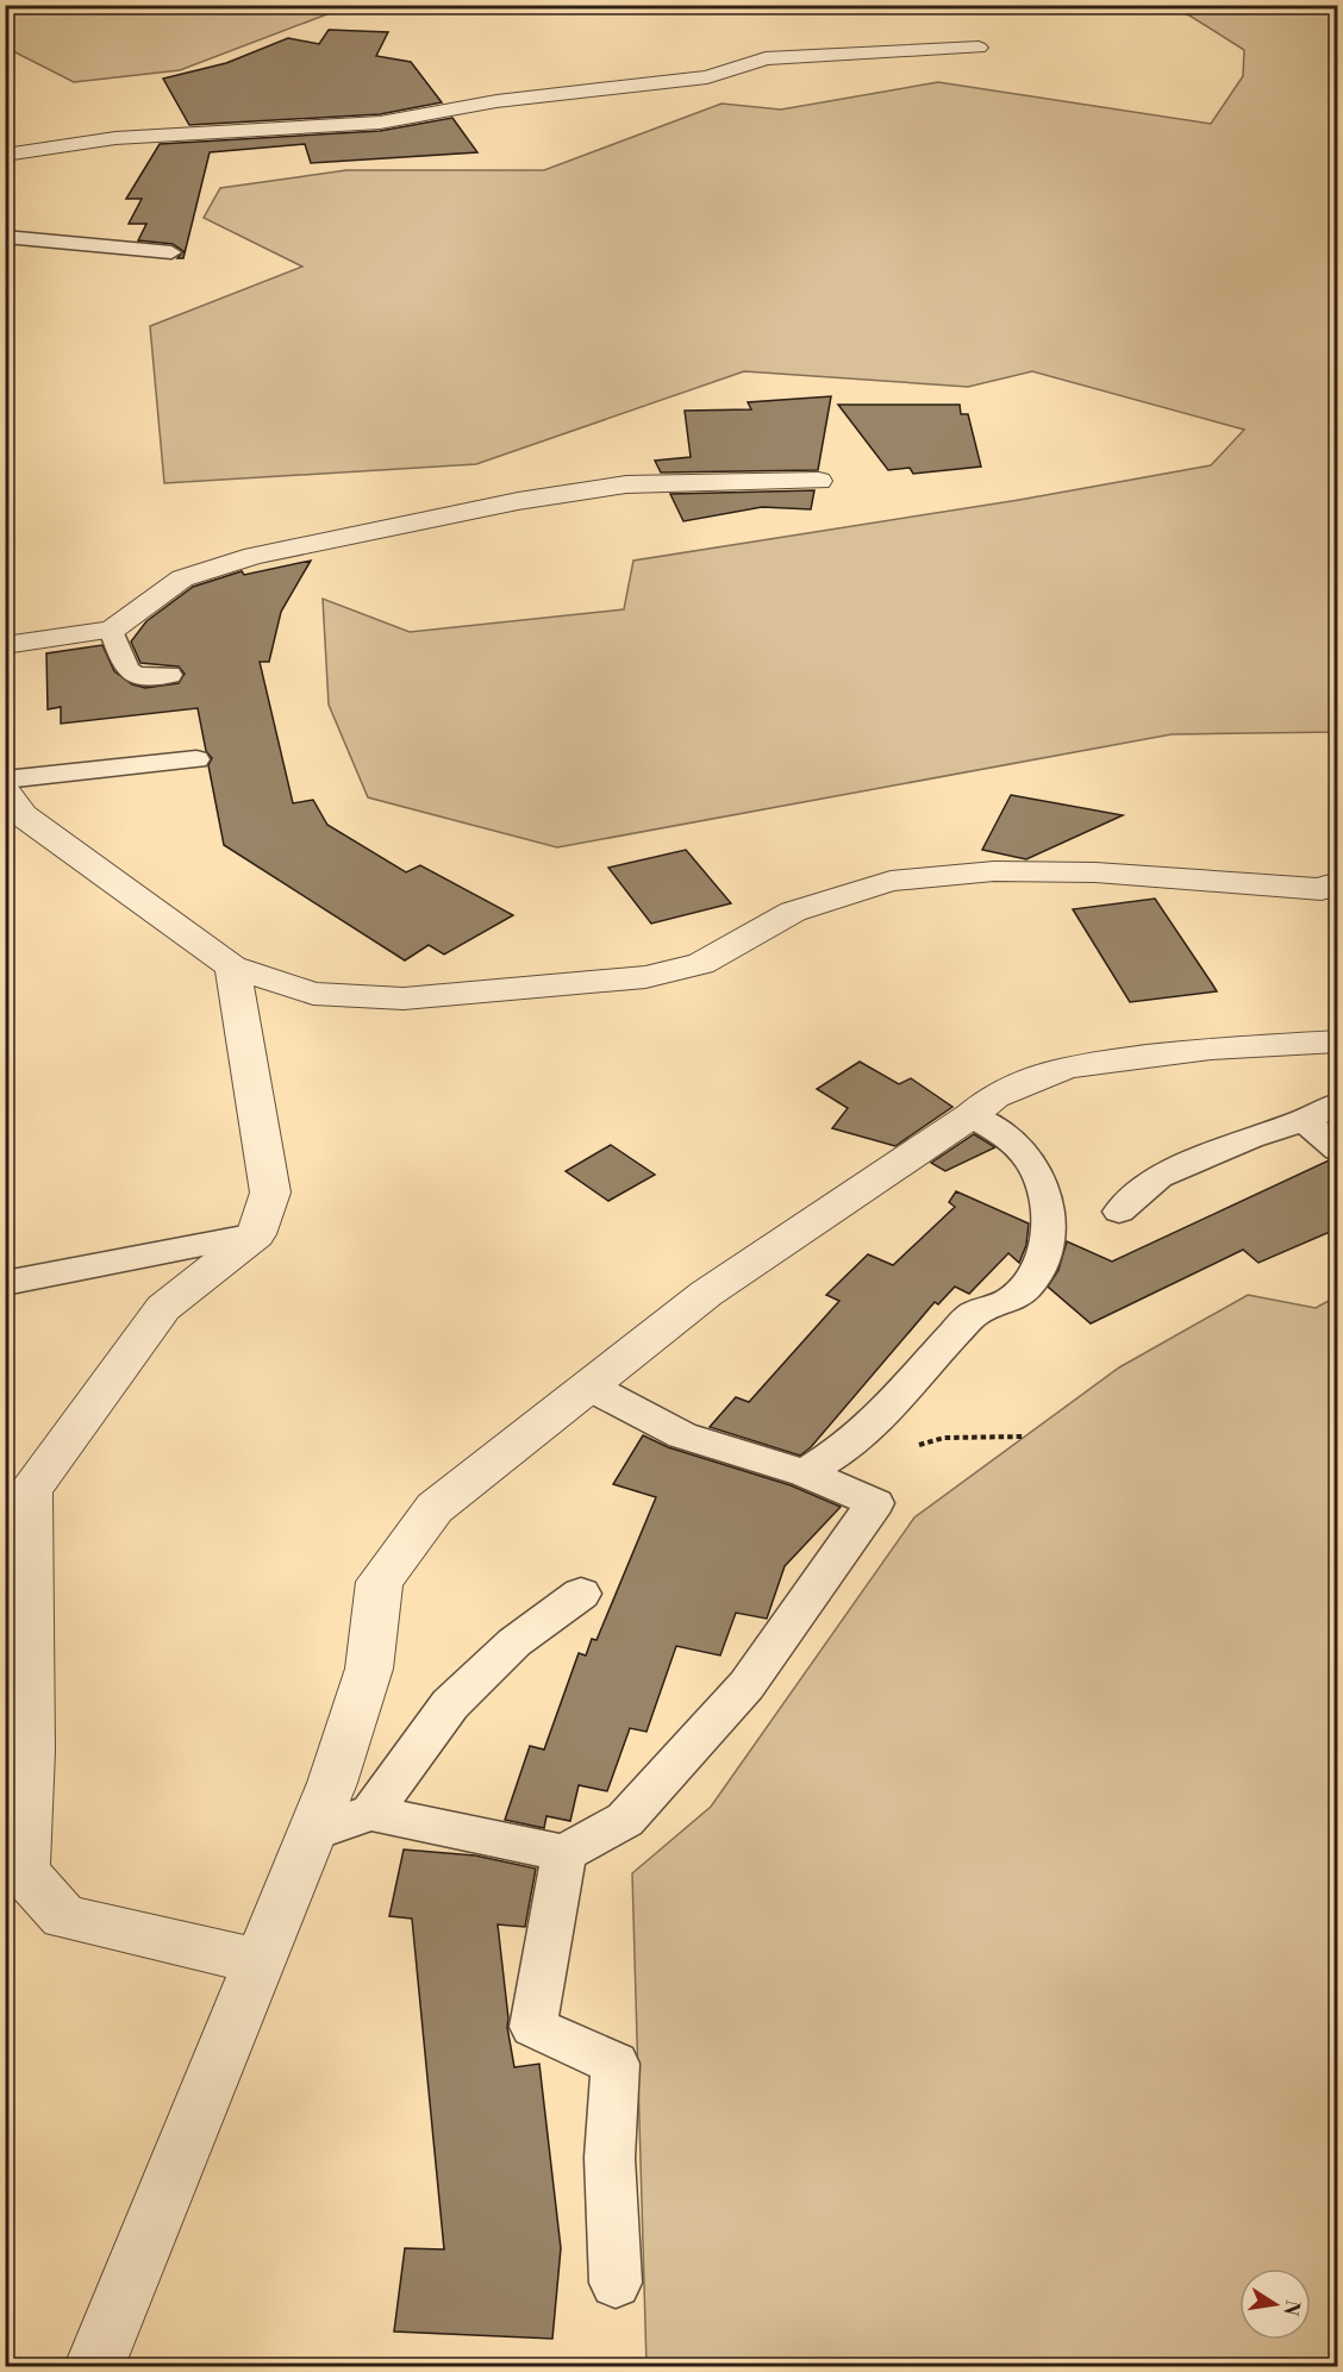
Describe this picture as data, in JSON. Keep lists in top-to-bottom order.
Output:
{
  "north": "right"
}
